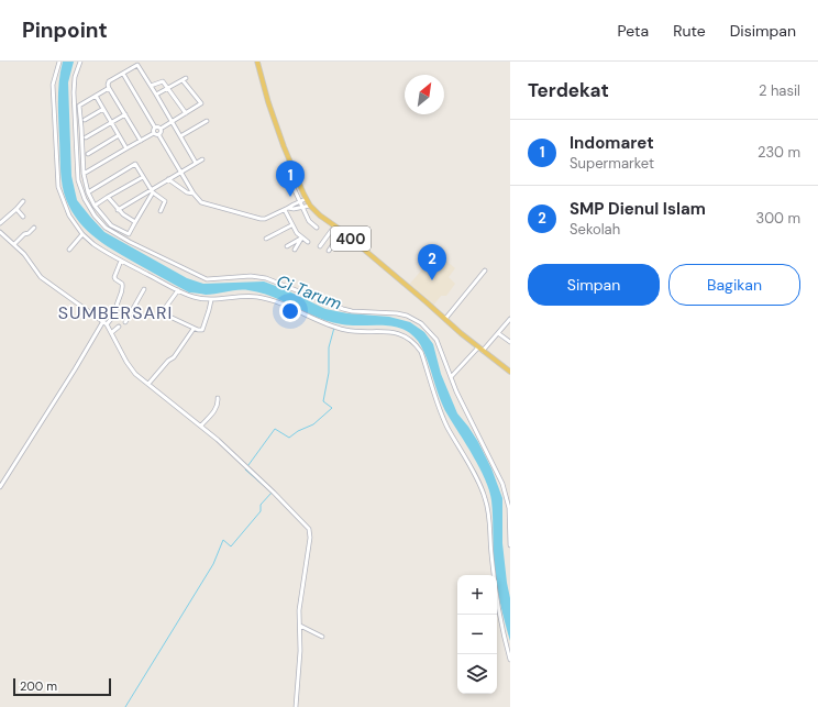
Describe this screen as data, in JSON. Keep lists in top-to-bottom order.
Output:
{
  "streets": {
    "main road": ["400"]
  },
  "districts": ["SUMBERSARI"],
  "water": ["Ci Tarum"],
  "scale_bar": "200 m",
  "north": "top right",
  "page": {
    "header": "Pinpoint",
    "nav": ["Peta", "Rute", "Disimpan"],
    "heading": ["Terdekat", "2 hasil"],
    "list": [
      {
        "mark": "1",
        "name": "Indomaret",
        "note": "Supermarket",
        "value": "230 m"
      },
      {
        "mark": "2",
        "name": "SMP Dienul Islam",
        "note": "Sekolah",
        "value": "300 m"
      }
    ],
    "pins": ["1", "2"],
    "buttons": ["Simpan", "Bagikan"],
    "map_buttons": ["+", "−"],
    "scale": "200 m"
  }
}
